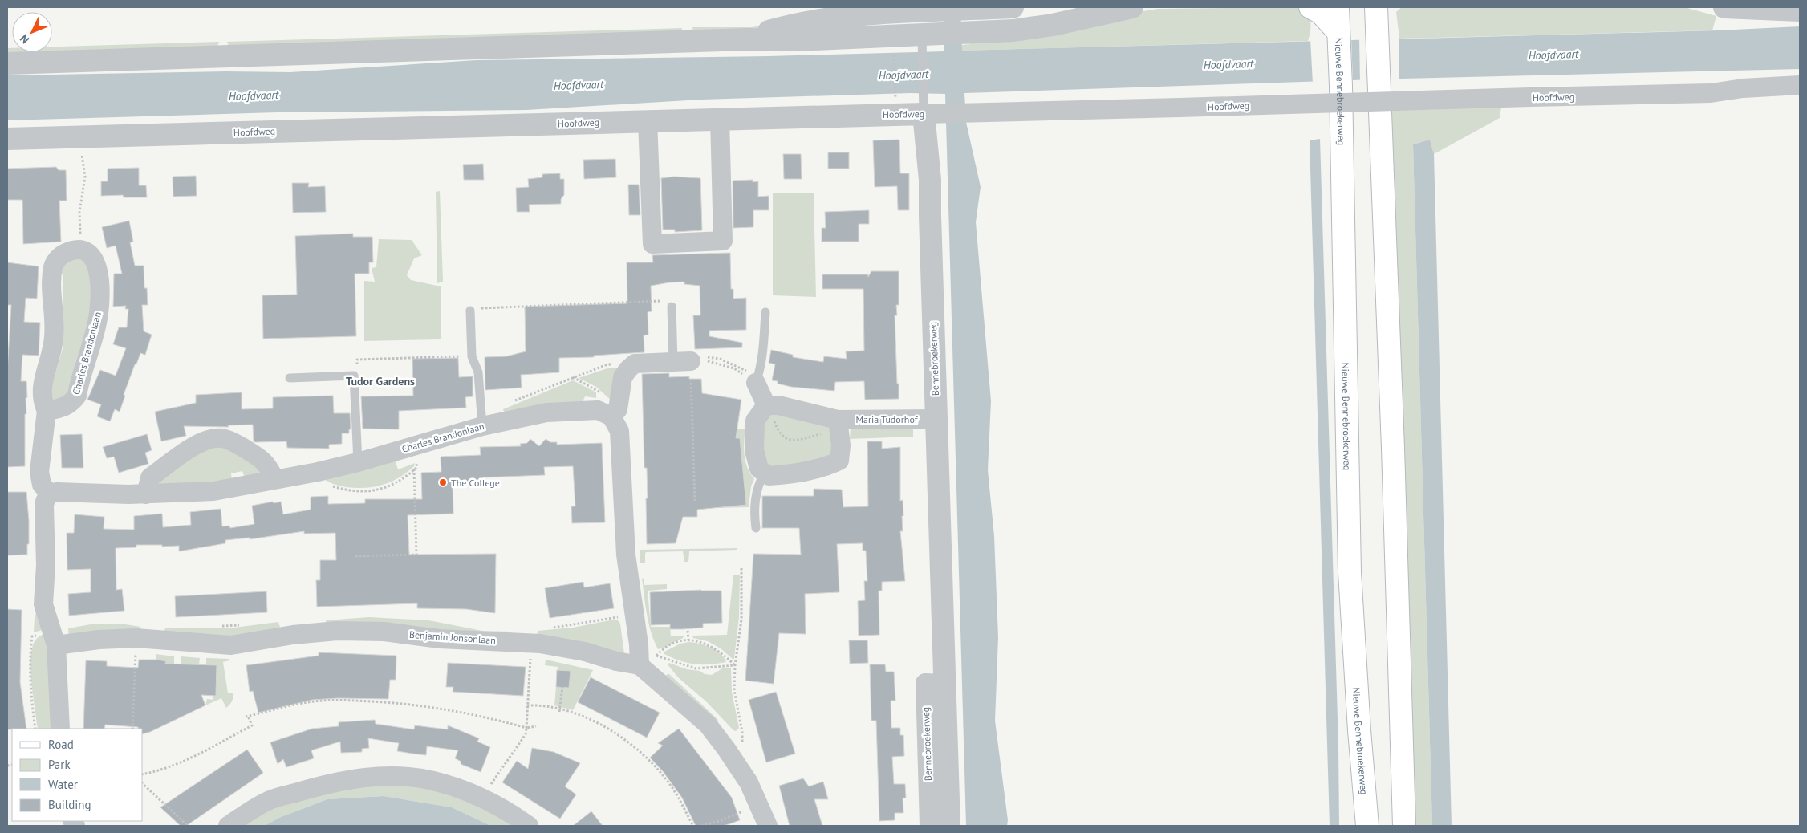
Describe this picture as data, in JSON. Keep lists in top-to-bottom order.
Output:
{
  "streets": {
    "main road": ["Nieuwe Bennebroekerweg"],
    "street": [
      "Hoofdweg",
      "Charles Brandonlaan",
      "Bennebroekerweg",
      "Maria Tudorhof",
      "Benjamin Jonsonlaan"
    ]
  },
  "crossings": [
    ["Hoofdweg", "Bennebroekerweg"],
    ["Bennebroekerweg", "Maria Tudorhof"]
  ],
  "districts": ["Tudor Gardens"],
  "water": ["Hoofdvaart"],
  "places": ["The College"],
  "legend": [
    "Road",
    "Park",
    "Water",
    "Building"
  ],
  "north": "bottom left"
}
